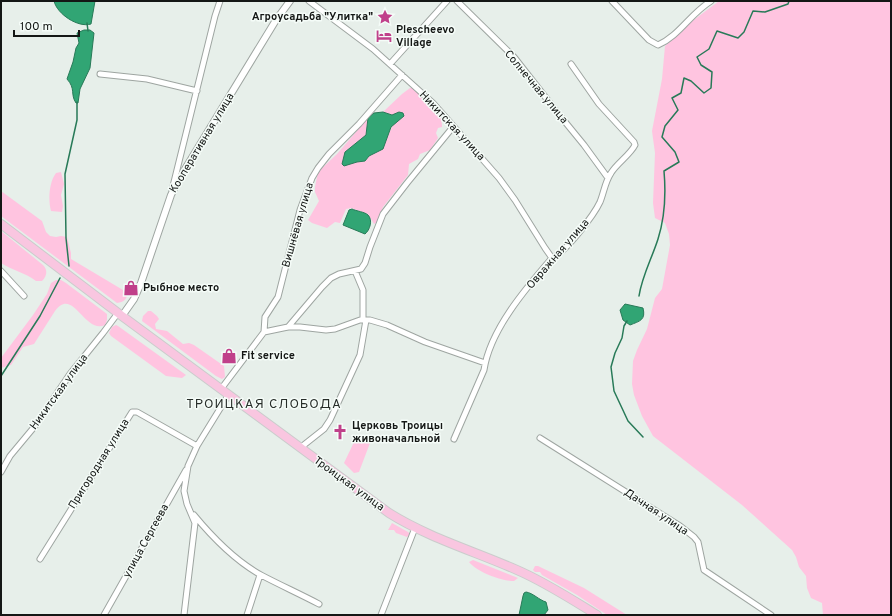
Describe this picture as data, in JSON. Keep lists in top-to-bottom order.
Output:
{
  "streets": {
    "main road": ["Троицкая улица"],
    "street": [
      "Солнечная улица",
      "Никитская улица",
      "Кооперативная улица",
      "Вишнёвая улица",
      "Овражная улица",
      "Пригородная улица",
      "Дачная улица",
      "улица Сергеева"
    ]
  },
  "crossings": [
    ["Солнечная улица", "Овражная улица"],
    ["Никитская улица", "Кооперативная улица"],
    ["Никитская улица", "Вишнёвая улица"],
    ["Никитская улица", "Овражная улица"],
    ["Никитская улица", "Троицкая улица"],
    ["Кооперативная улица", "Троицкая улица"]
  ],
  "districts": ["ТРОИЦКАЯ СЛОБОДА"],
  "places": {
    "place": ["Агроусадьба \"Улитка\""],
    "hotel": ["Plescheevo Village"],
    "shop": ["Рыбное место", "Fit service"],
    "church": ["Церковь Троицы живоначальной"]
  },
  "scale_bar": "100 m"
}
